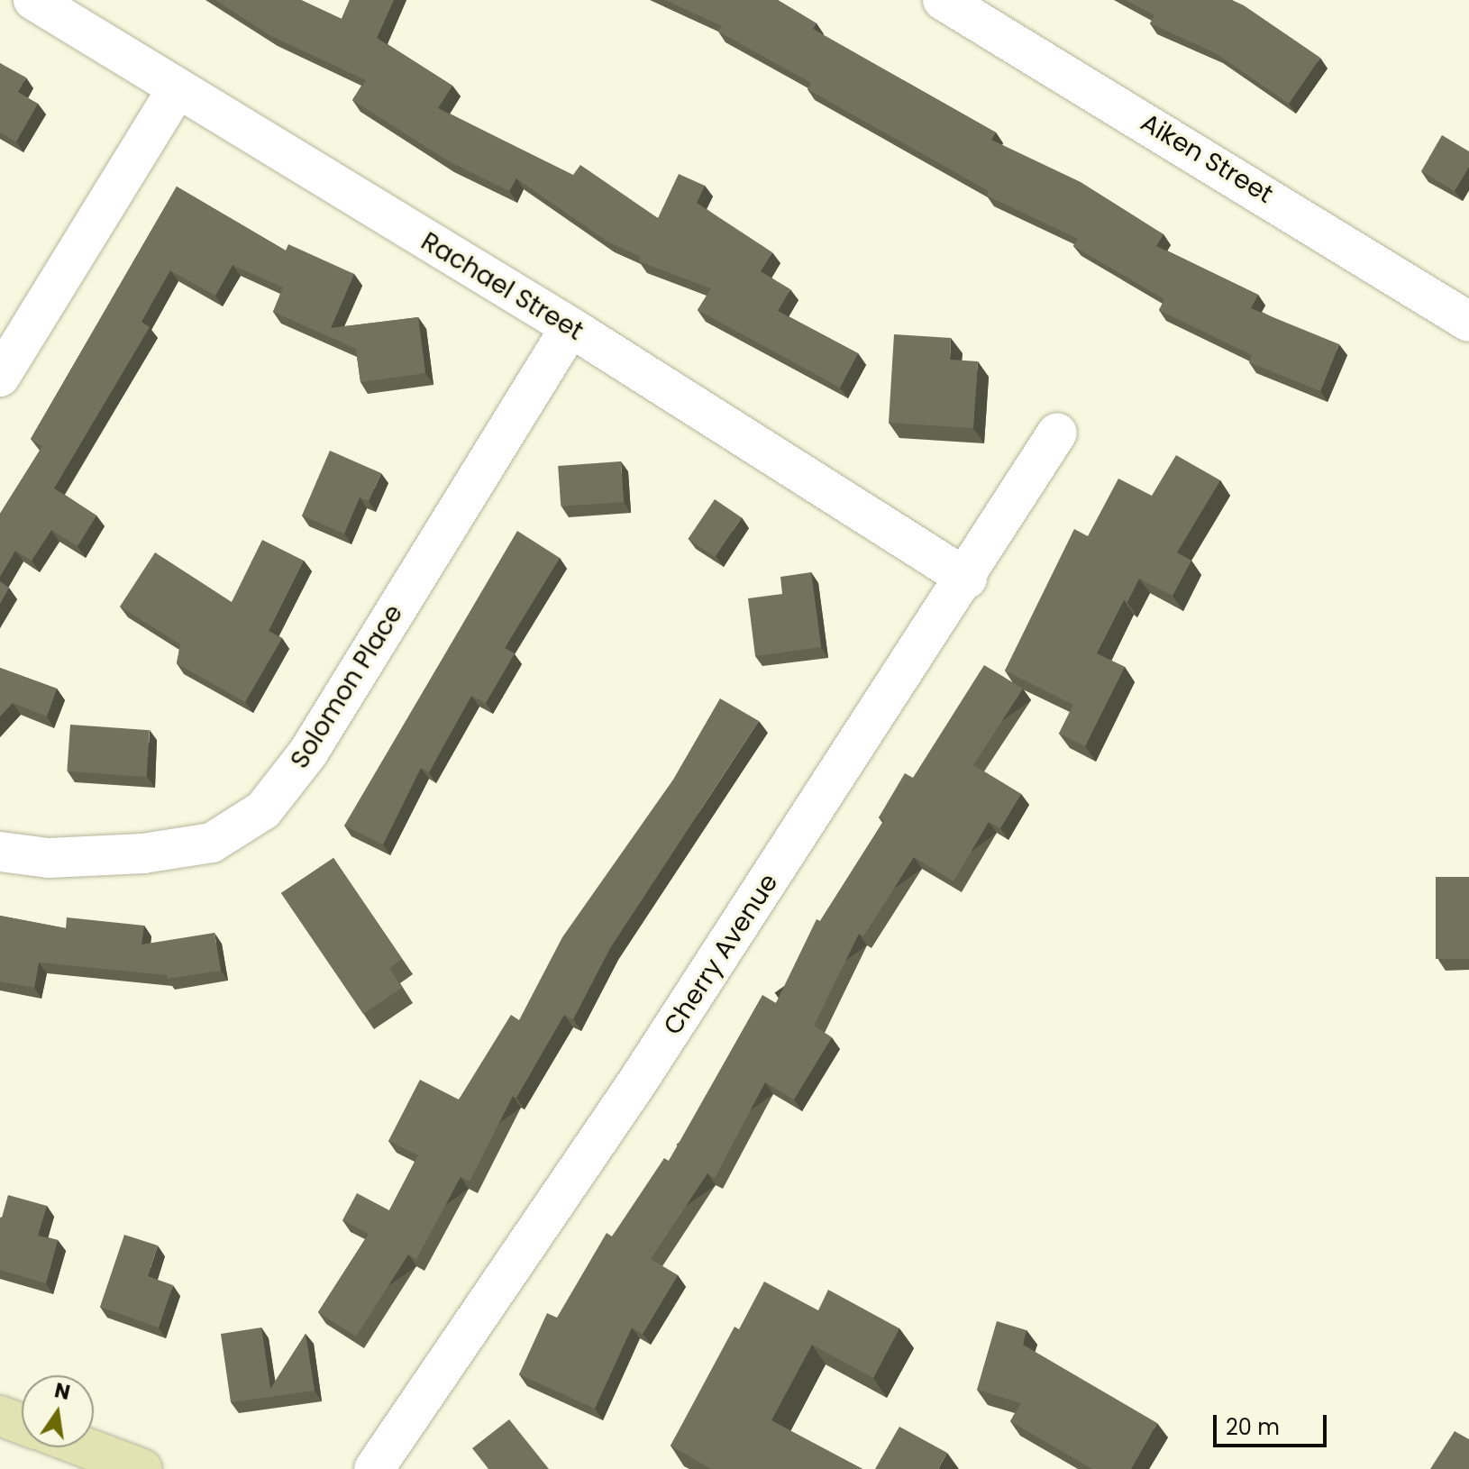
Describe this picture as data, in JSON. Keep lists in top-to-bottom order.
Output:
{
  "streets": {
    "street": [
      "Aiken Street",
      "Rachael Street",
      "Solomon Place",
      "Cherry Avenue"
    ]
  },
  "crossings": [
    ["Rachael Street", "Solomon Place"],
    ["Rachael Street", "Cherry Avenue"]
  ],
  "scale_bar": "20 m",
  "north": "top"
}
